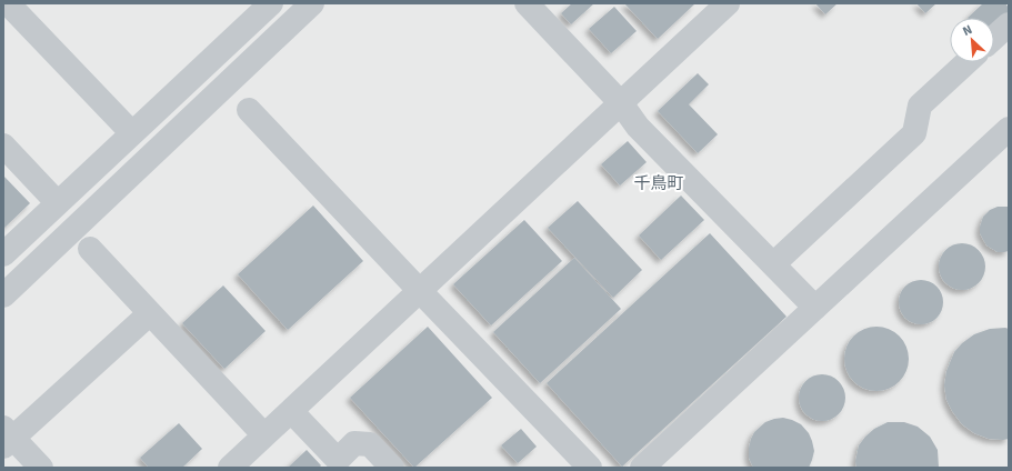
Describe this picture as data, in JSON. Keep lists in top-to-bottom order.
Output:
{
  "districts": ["千鳥町"],
  "north": "top left"
}
